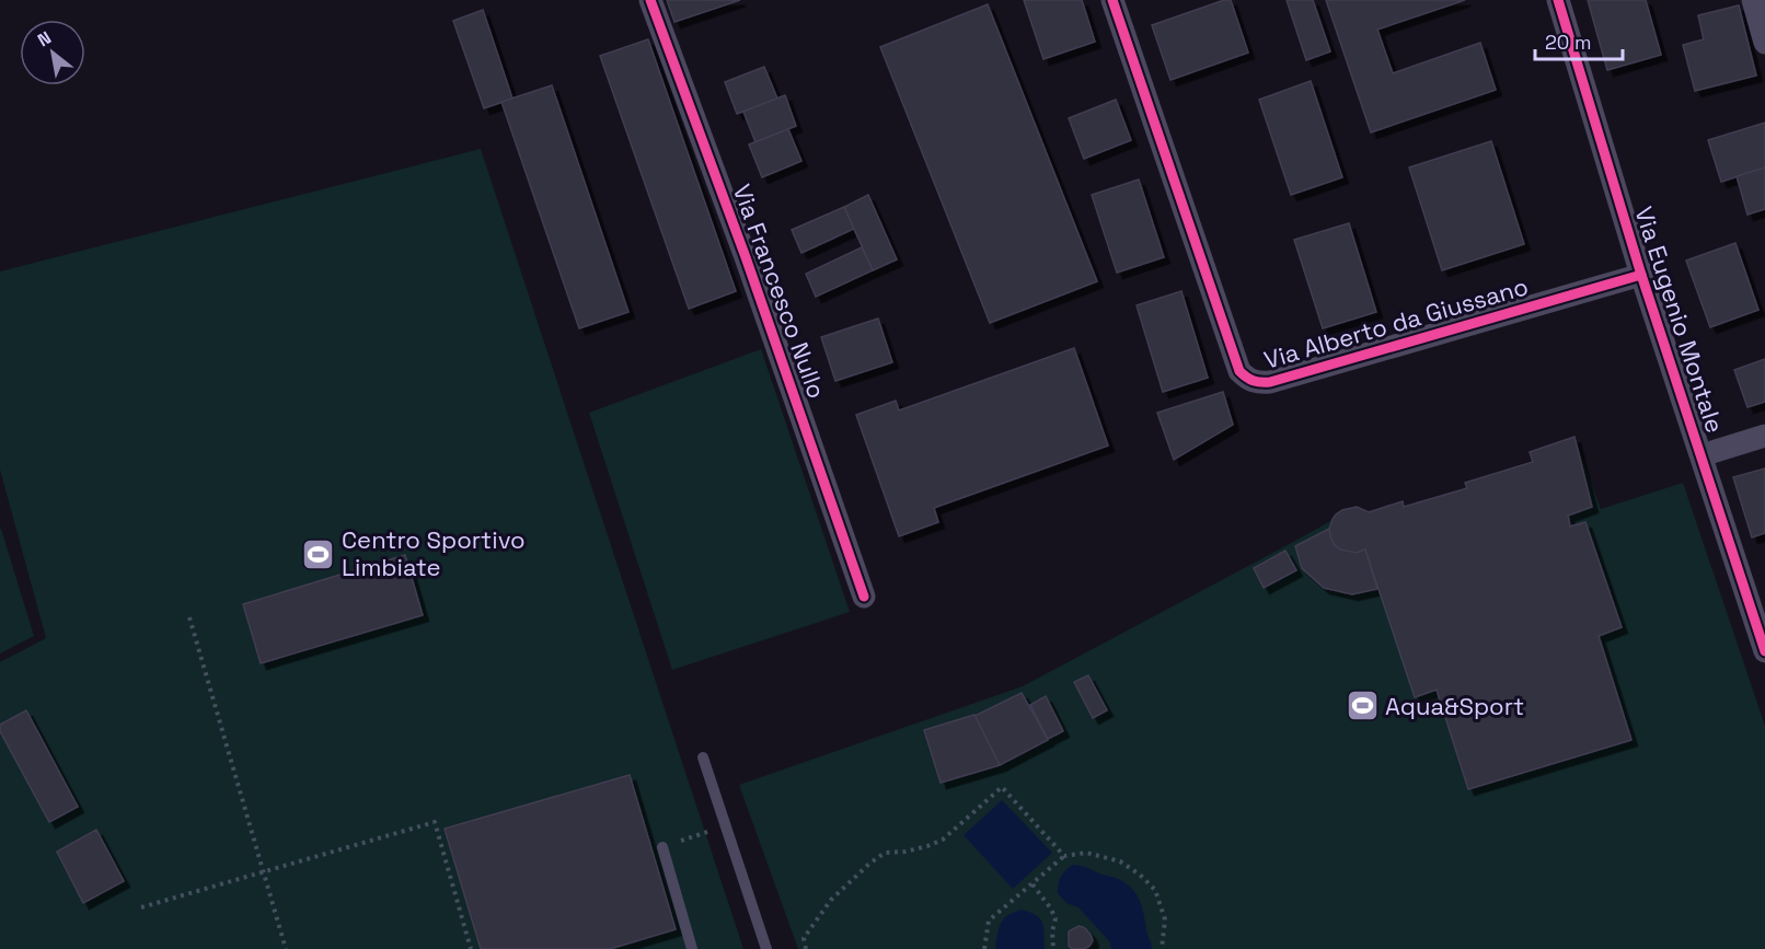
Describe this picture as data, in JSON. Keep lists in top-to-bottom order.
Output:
{
  "streets": {
    "street": ["Via Francesco Nullo", "Via Eugenio Montale", "Via Alberto da Giussano"]
  },
  "crossings": [
    ["Via Eugenio Montale", "Via Alberto da Giussano"]
  ],
  "places": {
    "sports": ["Centro Sportivo Limbiate", "Aqua&Sport"]
  },
  "scale_bar": "20 m",
  "north": "top left"
}
